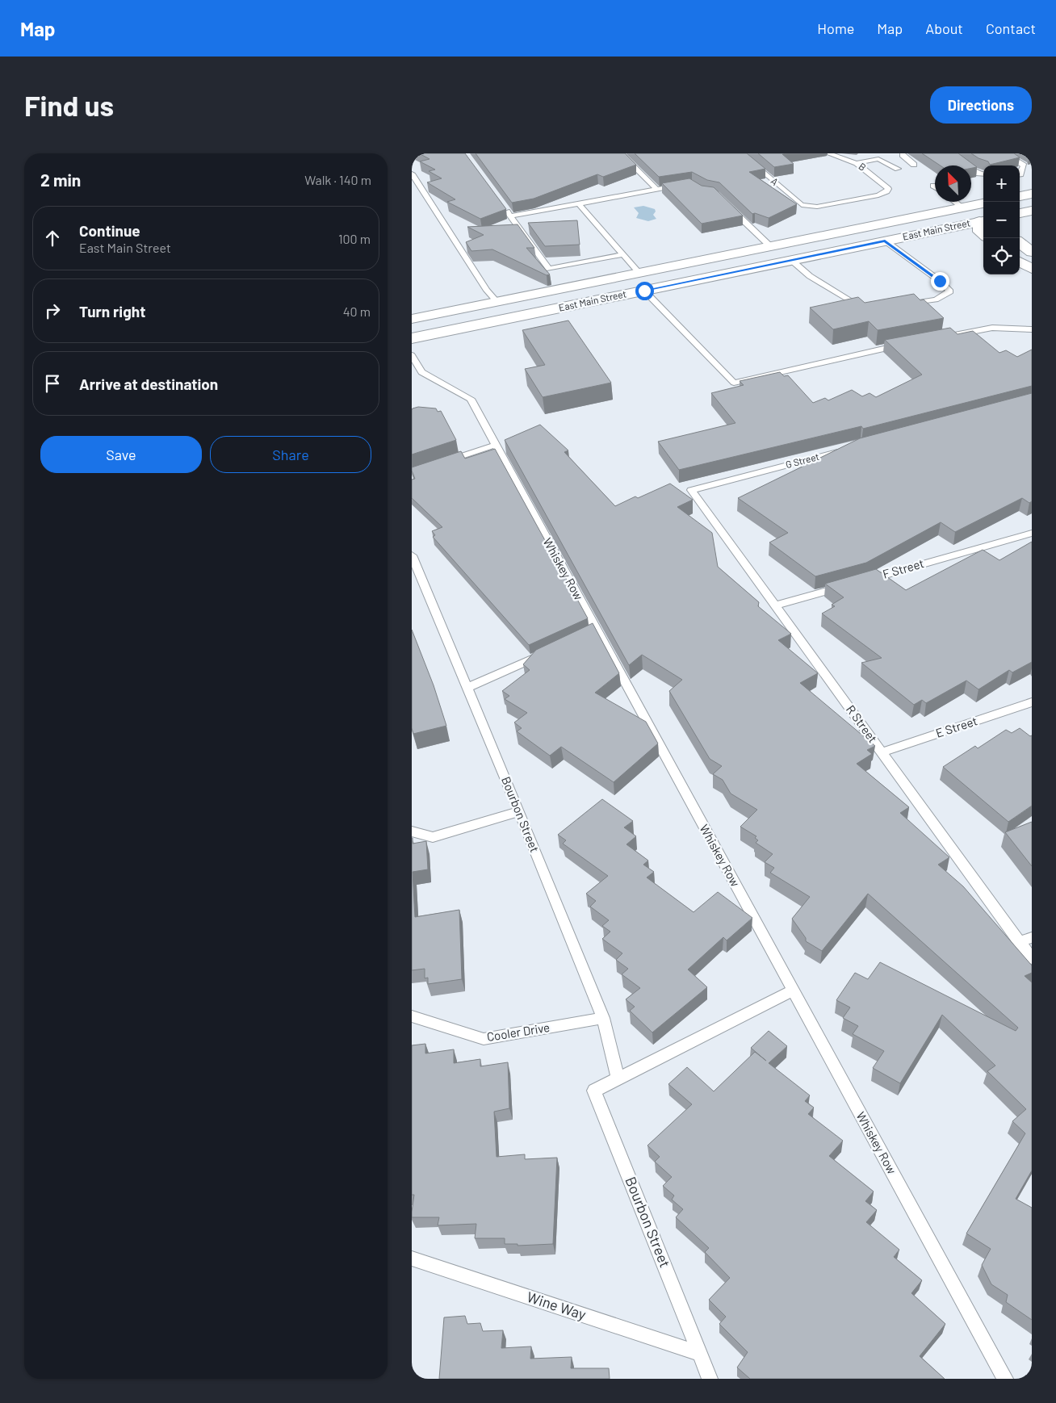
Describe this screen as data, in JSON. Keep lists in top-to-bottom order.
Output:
{
  "streets": {
    "main road": ["East Main Street"],
    "lane": [
      "B",
      "A",
      "G Street",
      "Whiskey Row",
      "F Street",
      "R Street",
      "E Street",
      "Bourbon Street",
      "Cooler Drive",
      "Wine Way"
    ]
  },
  "crossings": [
    ["B", "A"],
    ["G Street", "R Street"],
    ["F Street", "R Street"],
    ["R Street", "E Street"],
    ["Bourbon Street", "Cooler Drive"],
    ["Bourbon Street", "Wine Way"]
  ],
  "north": "top left",
  "page": {
    "header": "Map",
    "nav": [
      "Home",
      "Map",
      "About",
      "Contact"
    ],
    "buttons": [
      "Directions",
      ["Save", "Share"]
    ],
    "title": "Find us",
    "heading": ["2 min", "Walk · 140 m"],
    "map_buttons": ["+", "−"],
    "list": [
      ["Continue", "East Main Street", "100 m"],
      ["Turn right", "40 m"],
      "Arrive at destination"
    ]
  }
}
